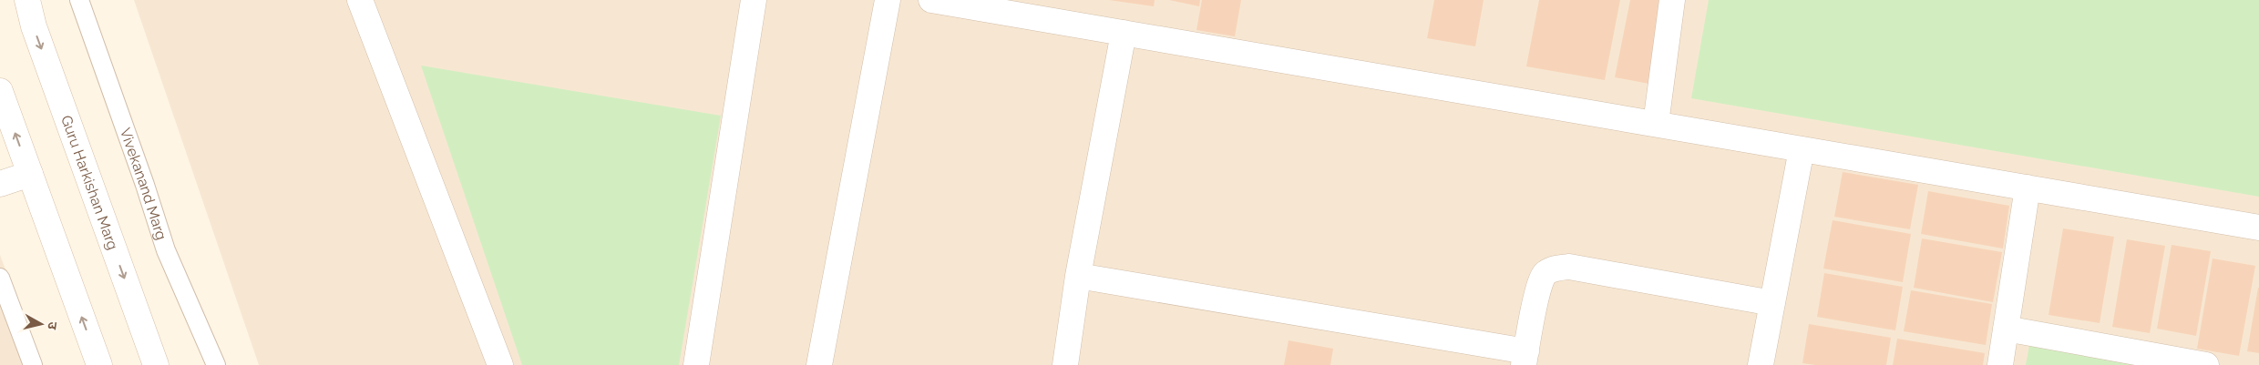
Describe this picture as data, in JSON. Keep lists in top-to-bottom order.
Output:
{
  "streets": {
    "street": ["Guru Harkishan Marg"],
    "lane": ["Vivekanand Marg"]
  },
  "north": "right"
}
